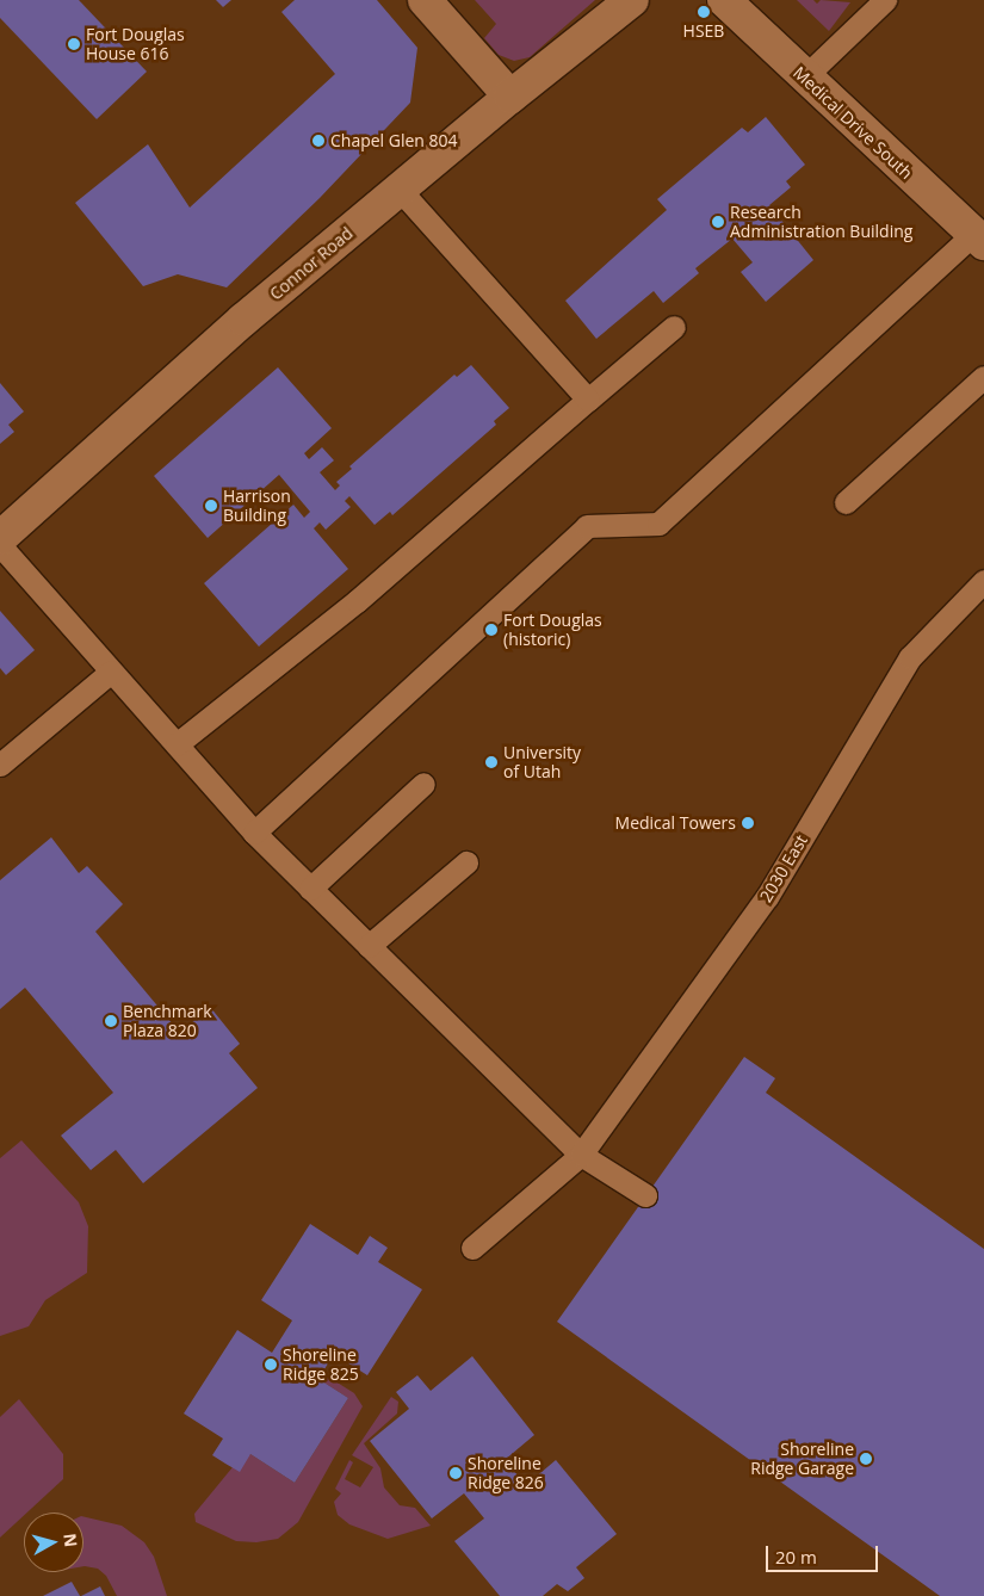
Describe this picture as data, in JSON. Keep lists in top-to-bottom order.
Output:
{
  "streets": {
    "street": ["Medical Drive South", "Connor Road"],
    "lane": ["2030 East"]
  },
  "places": [
    "HSEB",
    "Fort Douglas House 616",
    "Chapel Glen 804",
    "Research Administration Building",
    "Harrison Building",
    "Fort Douglas (historic)",
    "University of Utah",
    "Medical Towers",
    "Benchmark Plaza 820",
    "Shoreline Ridge 825",
    "Shoreline Ridge Garage",
    "Shoreline Ridge 826"
  ],
  "scale_bar": "20 m",
  "north": "right"
}
